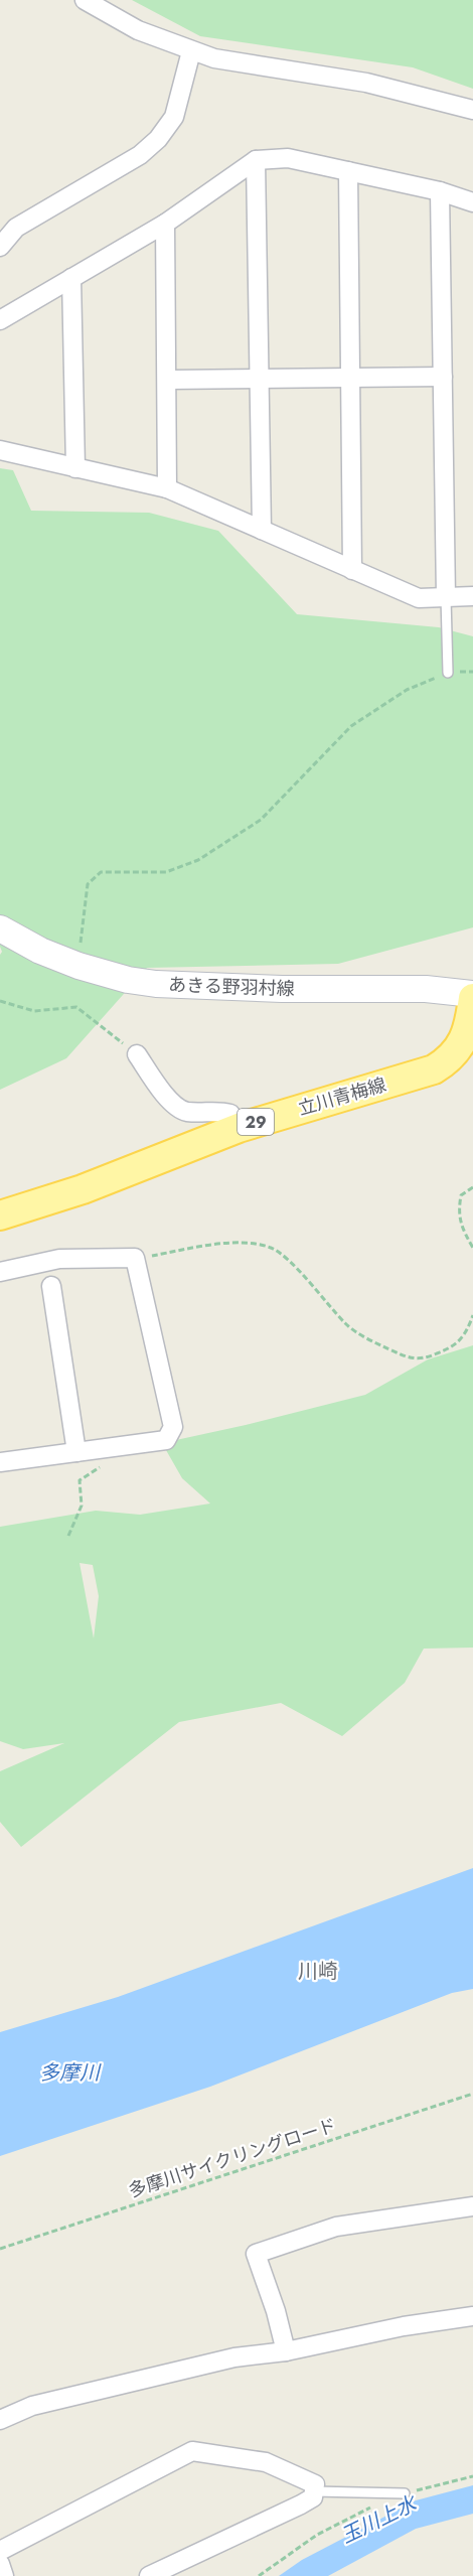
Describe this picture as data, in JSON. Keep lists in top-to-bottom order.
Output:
{
  "streets": {
    "main road": ["あきる野羽村線", "立川青梅線", "29"],
    "path": ["多摩川サイクリングロード"]
  },
  "crossings": [
    ["あきる野羽村線", "立川青梅線"]
  ],
  "districts": ["川崎"],
  "water": ["多摩川", "玉川上水"]
}
